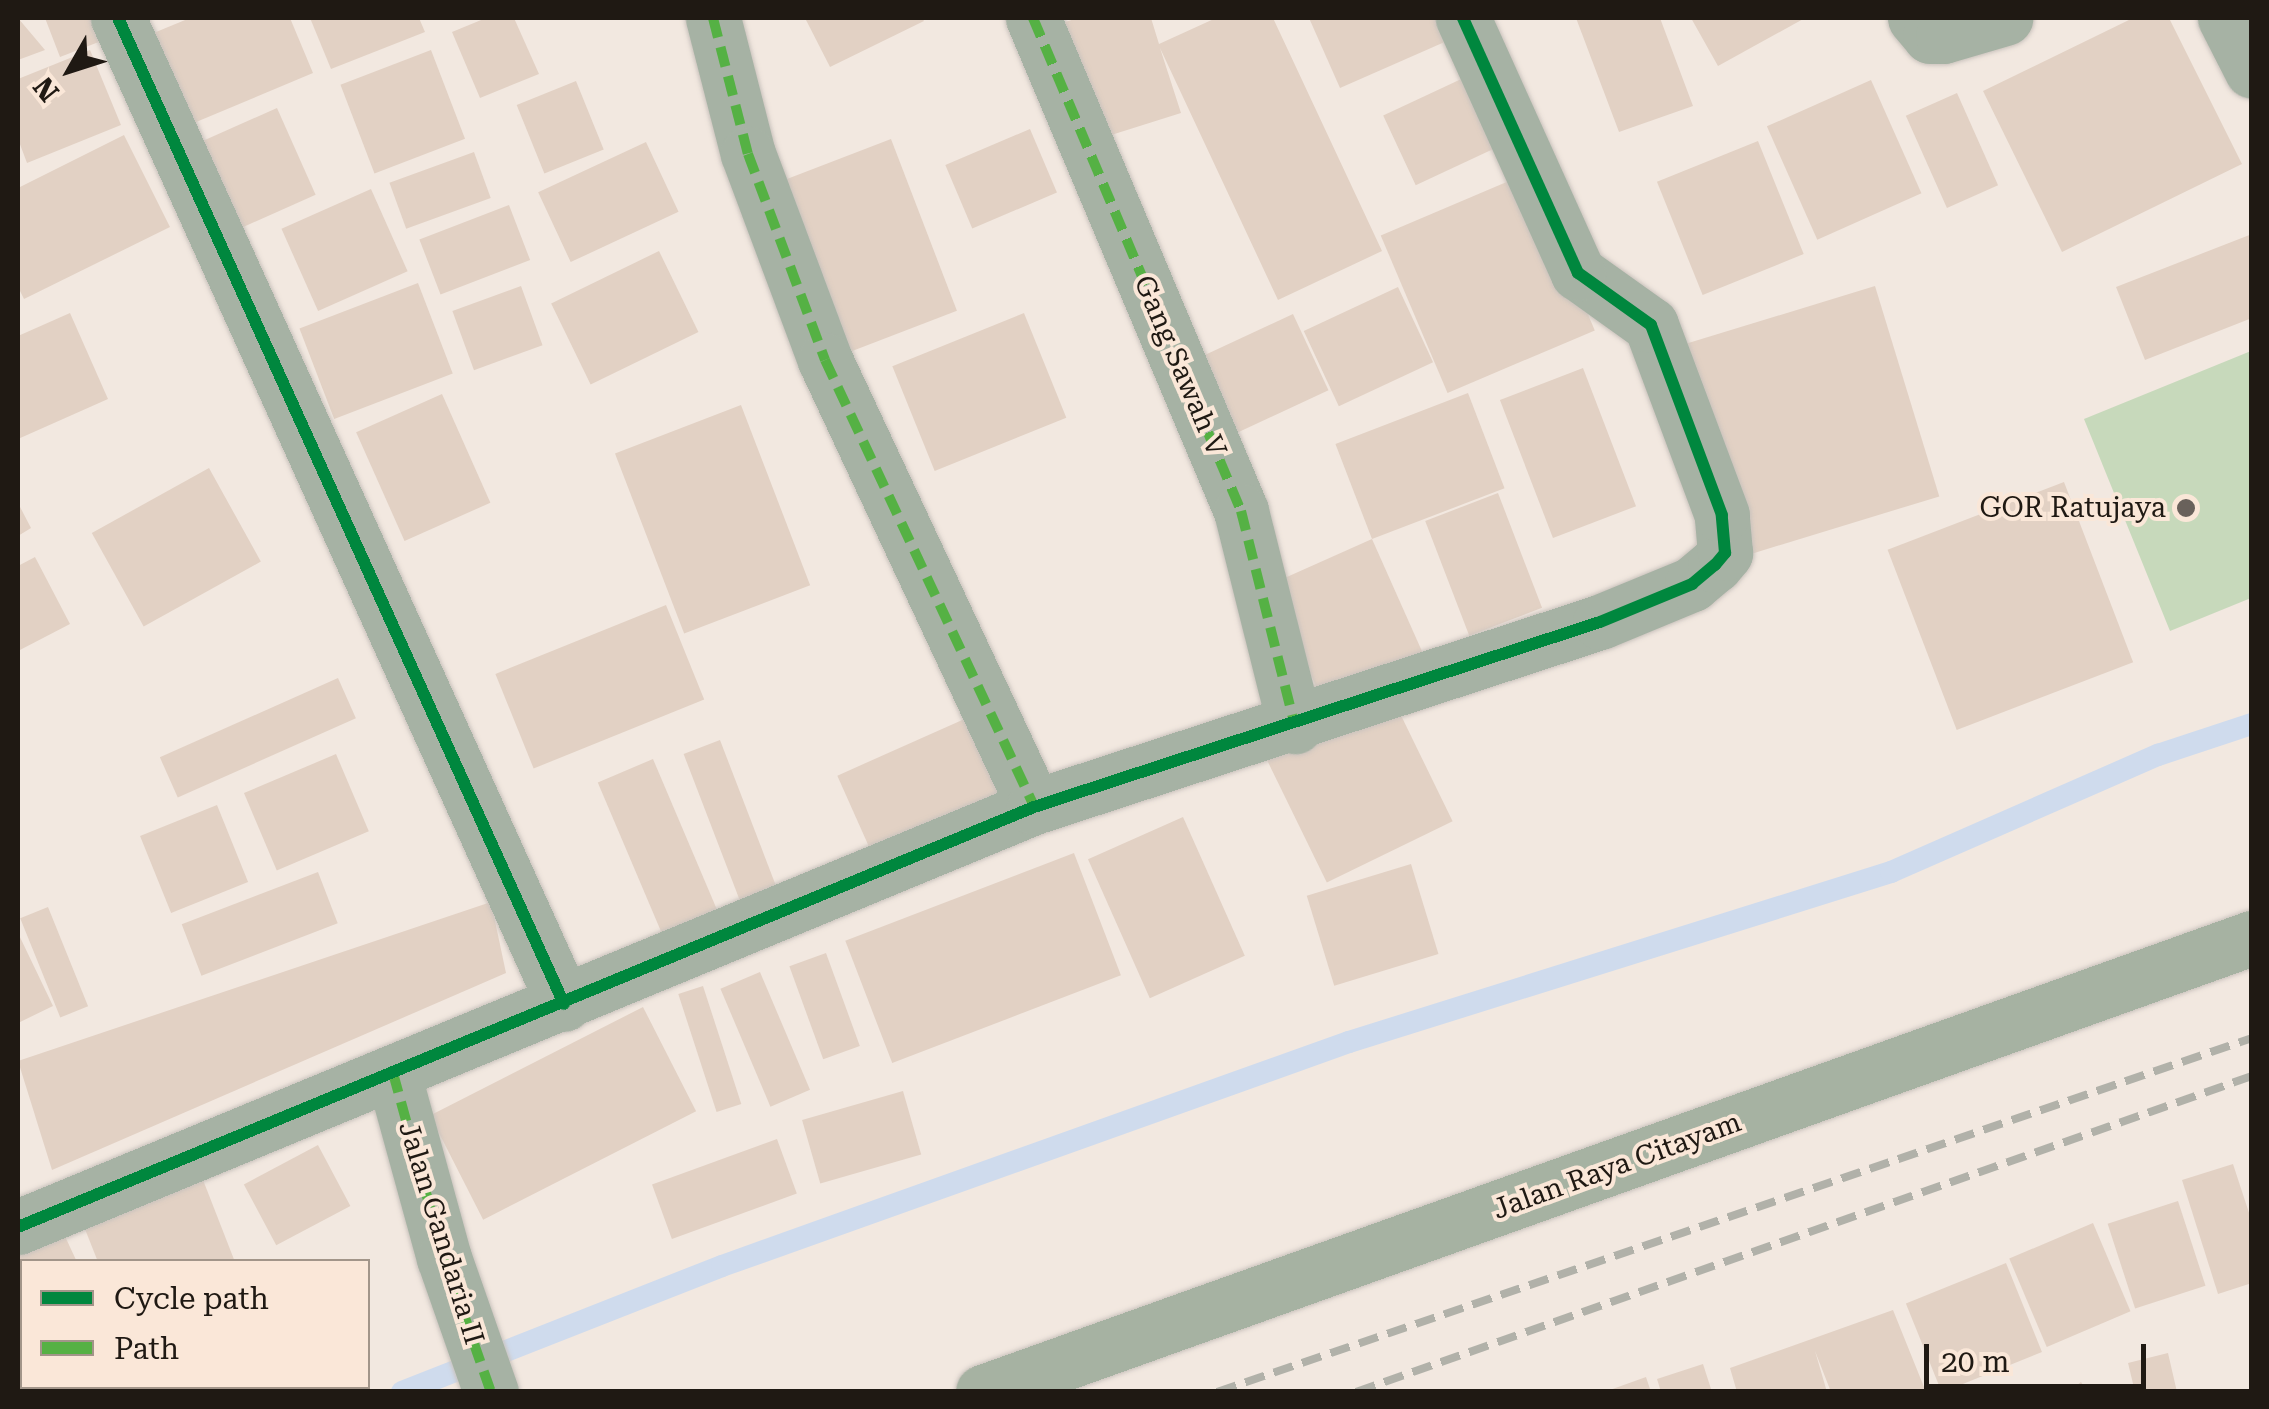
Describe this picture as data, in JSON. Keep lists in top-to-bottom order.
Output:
{
  "streets": {
    "main road": ["Jalan Raya Citayam"],
    "street": ["Gang Sawah V", "Jalan Gandaria II"]
  },
  "places": ["GOR Ratujaya"],
  "legend": ["Cycle path", "Path"],
  "scale_bar": "20 m",
  "north": "bottom left"
}
